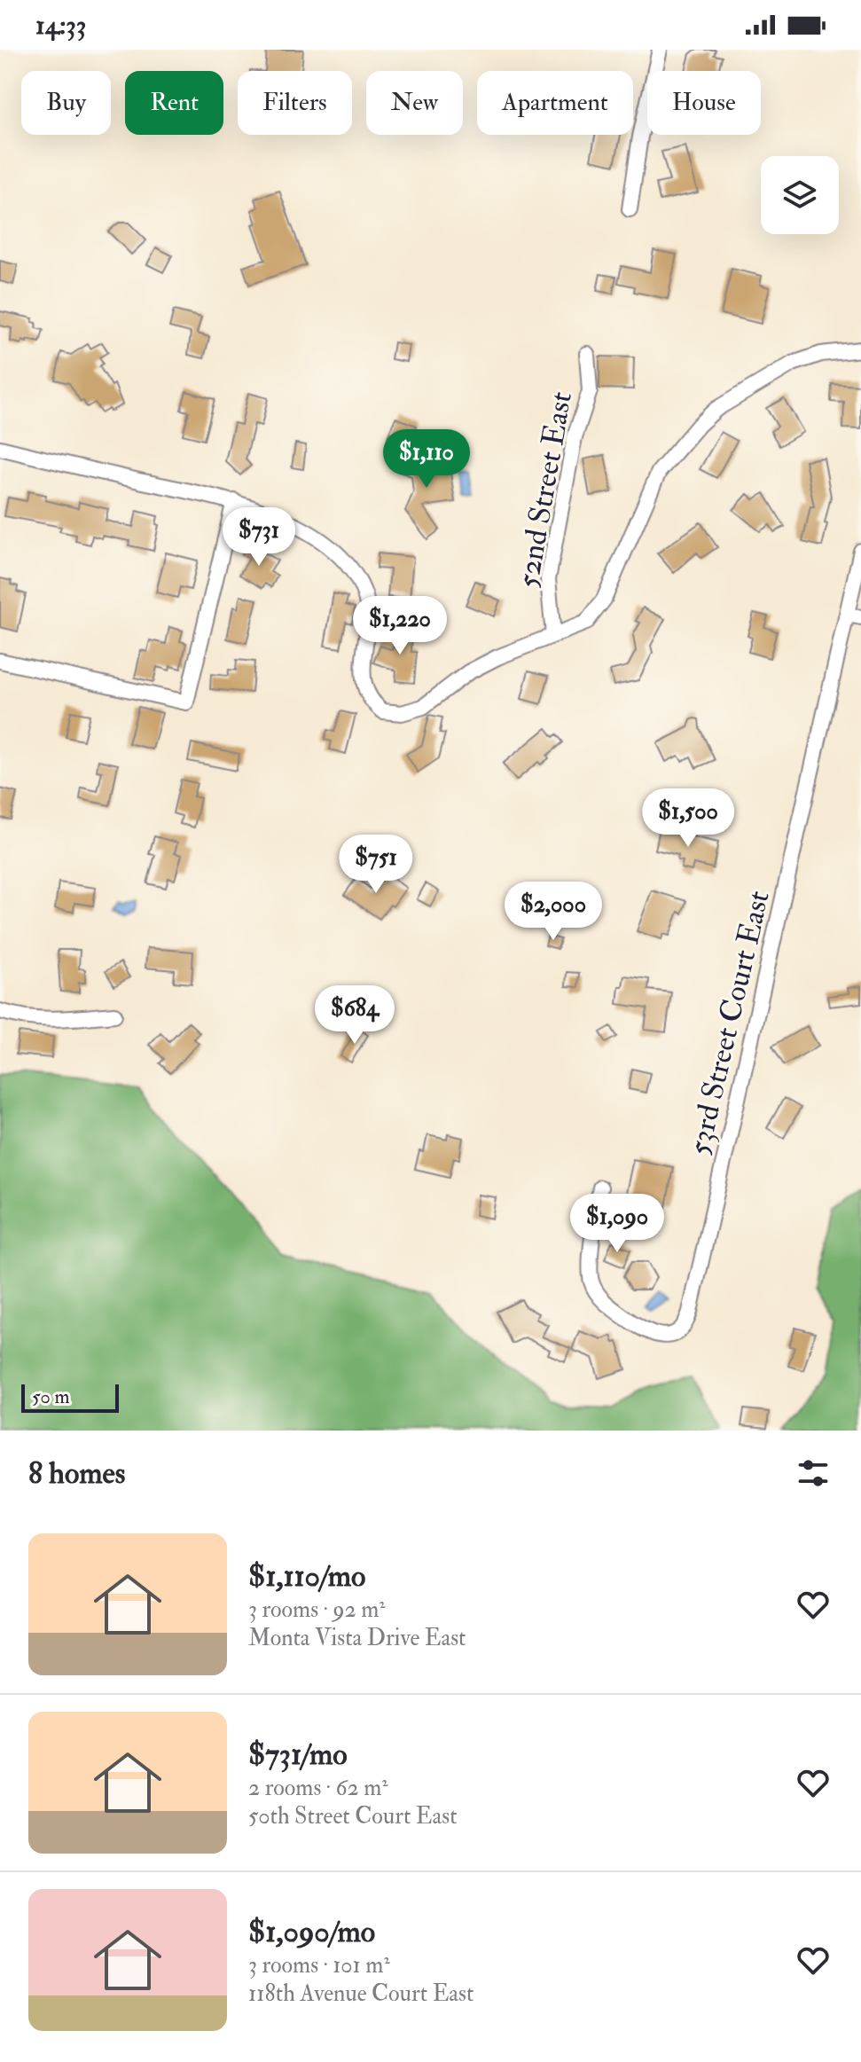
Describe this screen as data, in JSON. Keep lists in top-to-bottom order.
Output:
{
  "streets": {
    "street": ["52nd Street East", "53rd Street Court East"]
  },
  "scale_bar": "50 m",
  "page": {
    "status": "14:33",
    "chip": [
      "Buy",
      "Rent",
      "Filters",
      "New",
      "Apartment",
      "House"
    ],
    "price": [
      "$1,110",
      "$731",
      "$1,220",
      "$1,500",
      "$751",
      "$2,000",
      "$684",
      "$1,090"
    ],
    "scale": "50 m",
    "heading": "8 homes",
    "list": [
      {
        "name": "$1,110/mo",
        "note": "3 rooms · 92 m² · Monta Vista Drive East"
      },
      {
        "name": "$731/mo",
        "note": "2 rooms · 62 m² · 50th Street Court East"
      },
      {
        "name": "$1,090/mo",
        "note": "3 rooms · 101 m² · 118th Avenue Court East"
      }
    ]
  }
}
